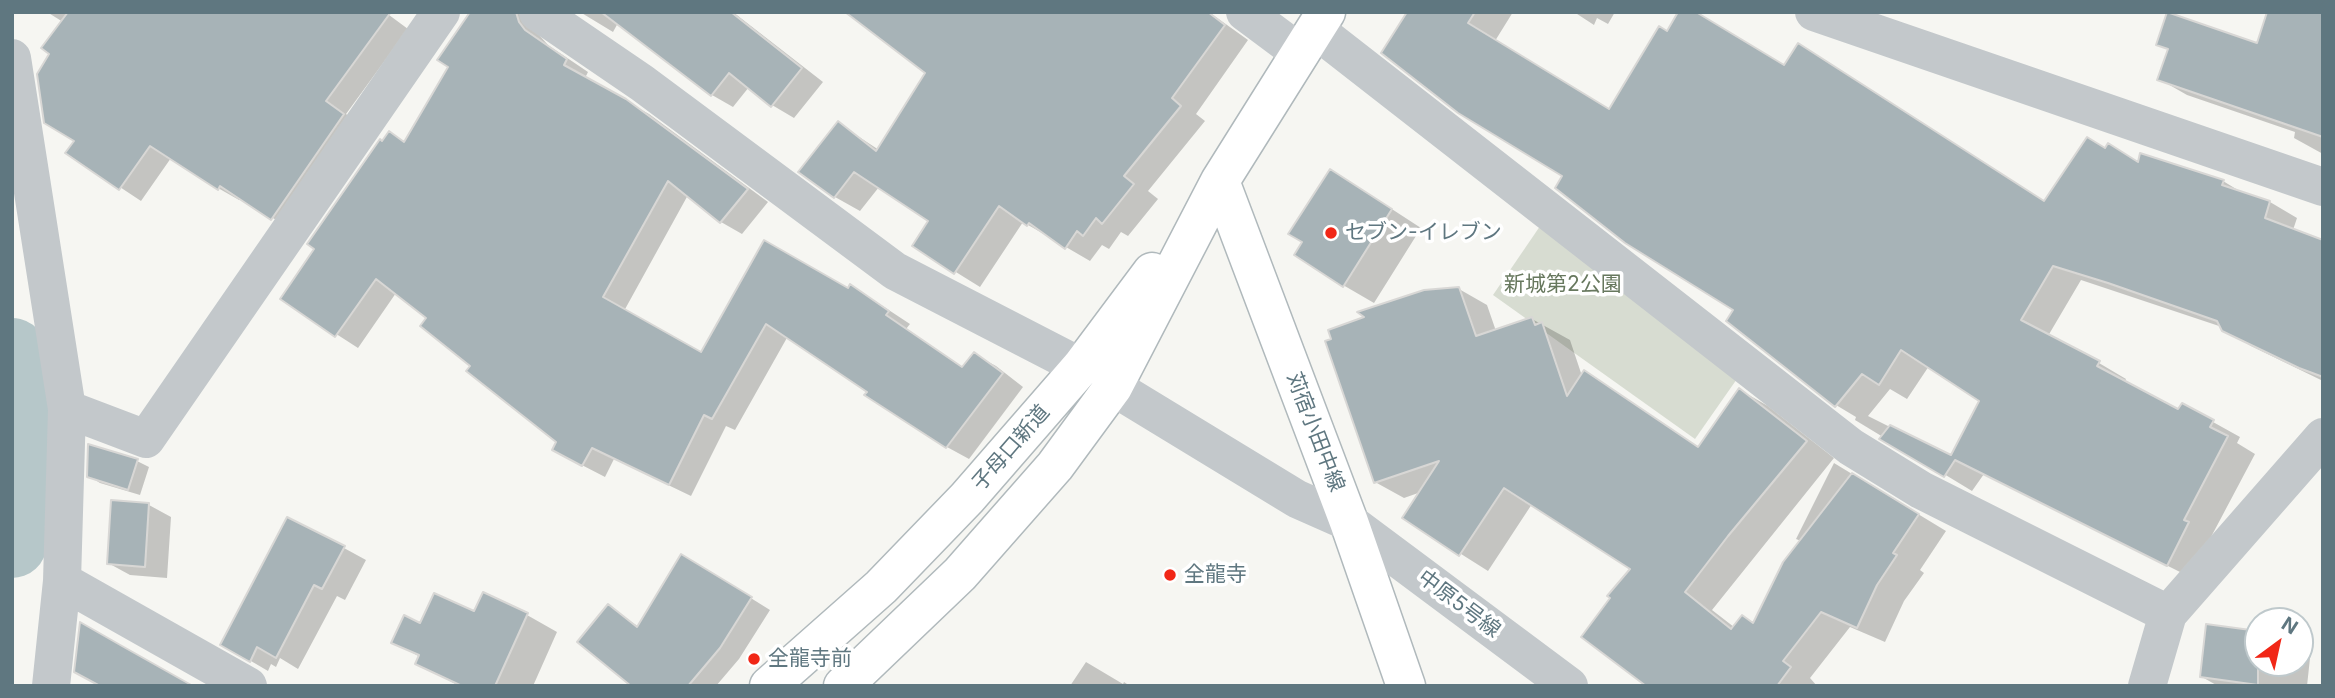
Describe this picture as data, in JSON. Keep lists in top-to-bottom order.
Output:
{
  "streets": {
    "street": ["苅宿小田中線", "子母口新道", "中原5号線"]
  },
  "crossings": [
    ["苅宿小田中線", "子母口新道"],
    ["苅宿小田中線", "中原5号線"],
    ["子母口新道", "中原5号線"]
  ],
  "parks": ["新城第2公園"],
  "places": ["セブン-イレブン", "全龍寺", "全龍寺前"],
  "north": "top right"
}
